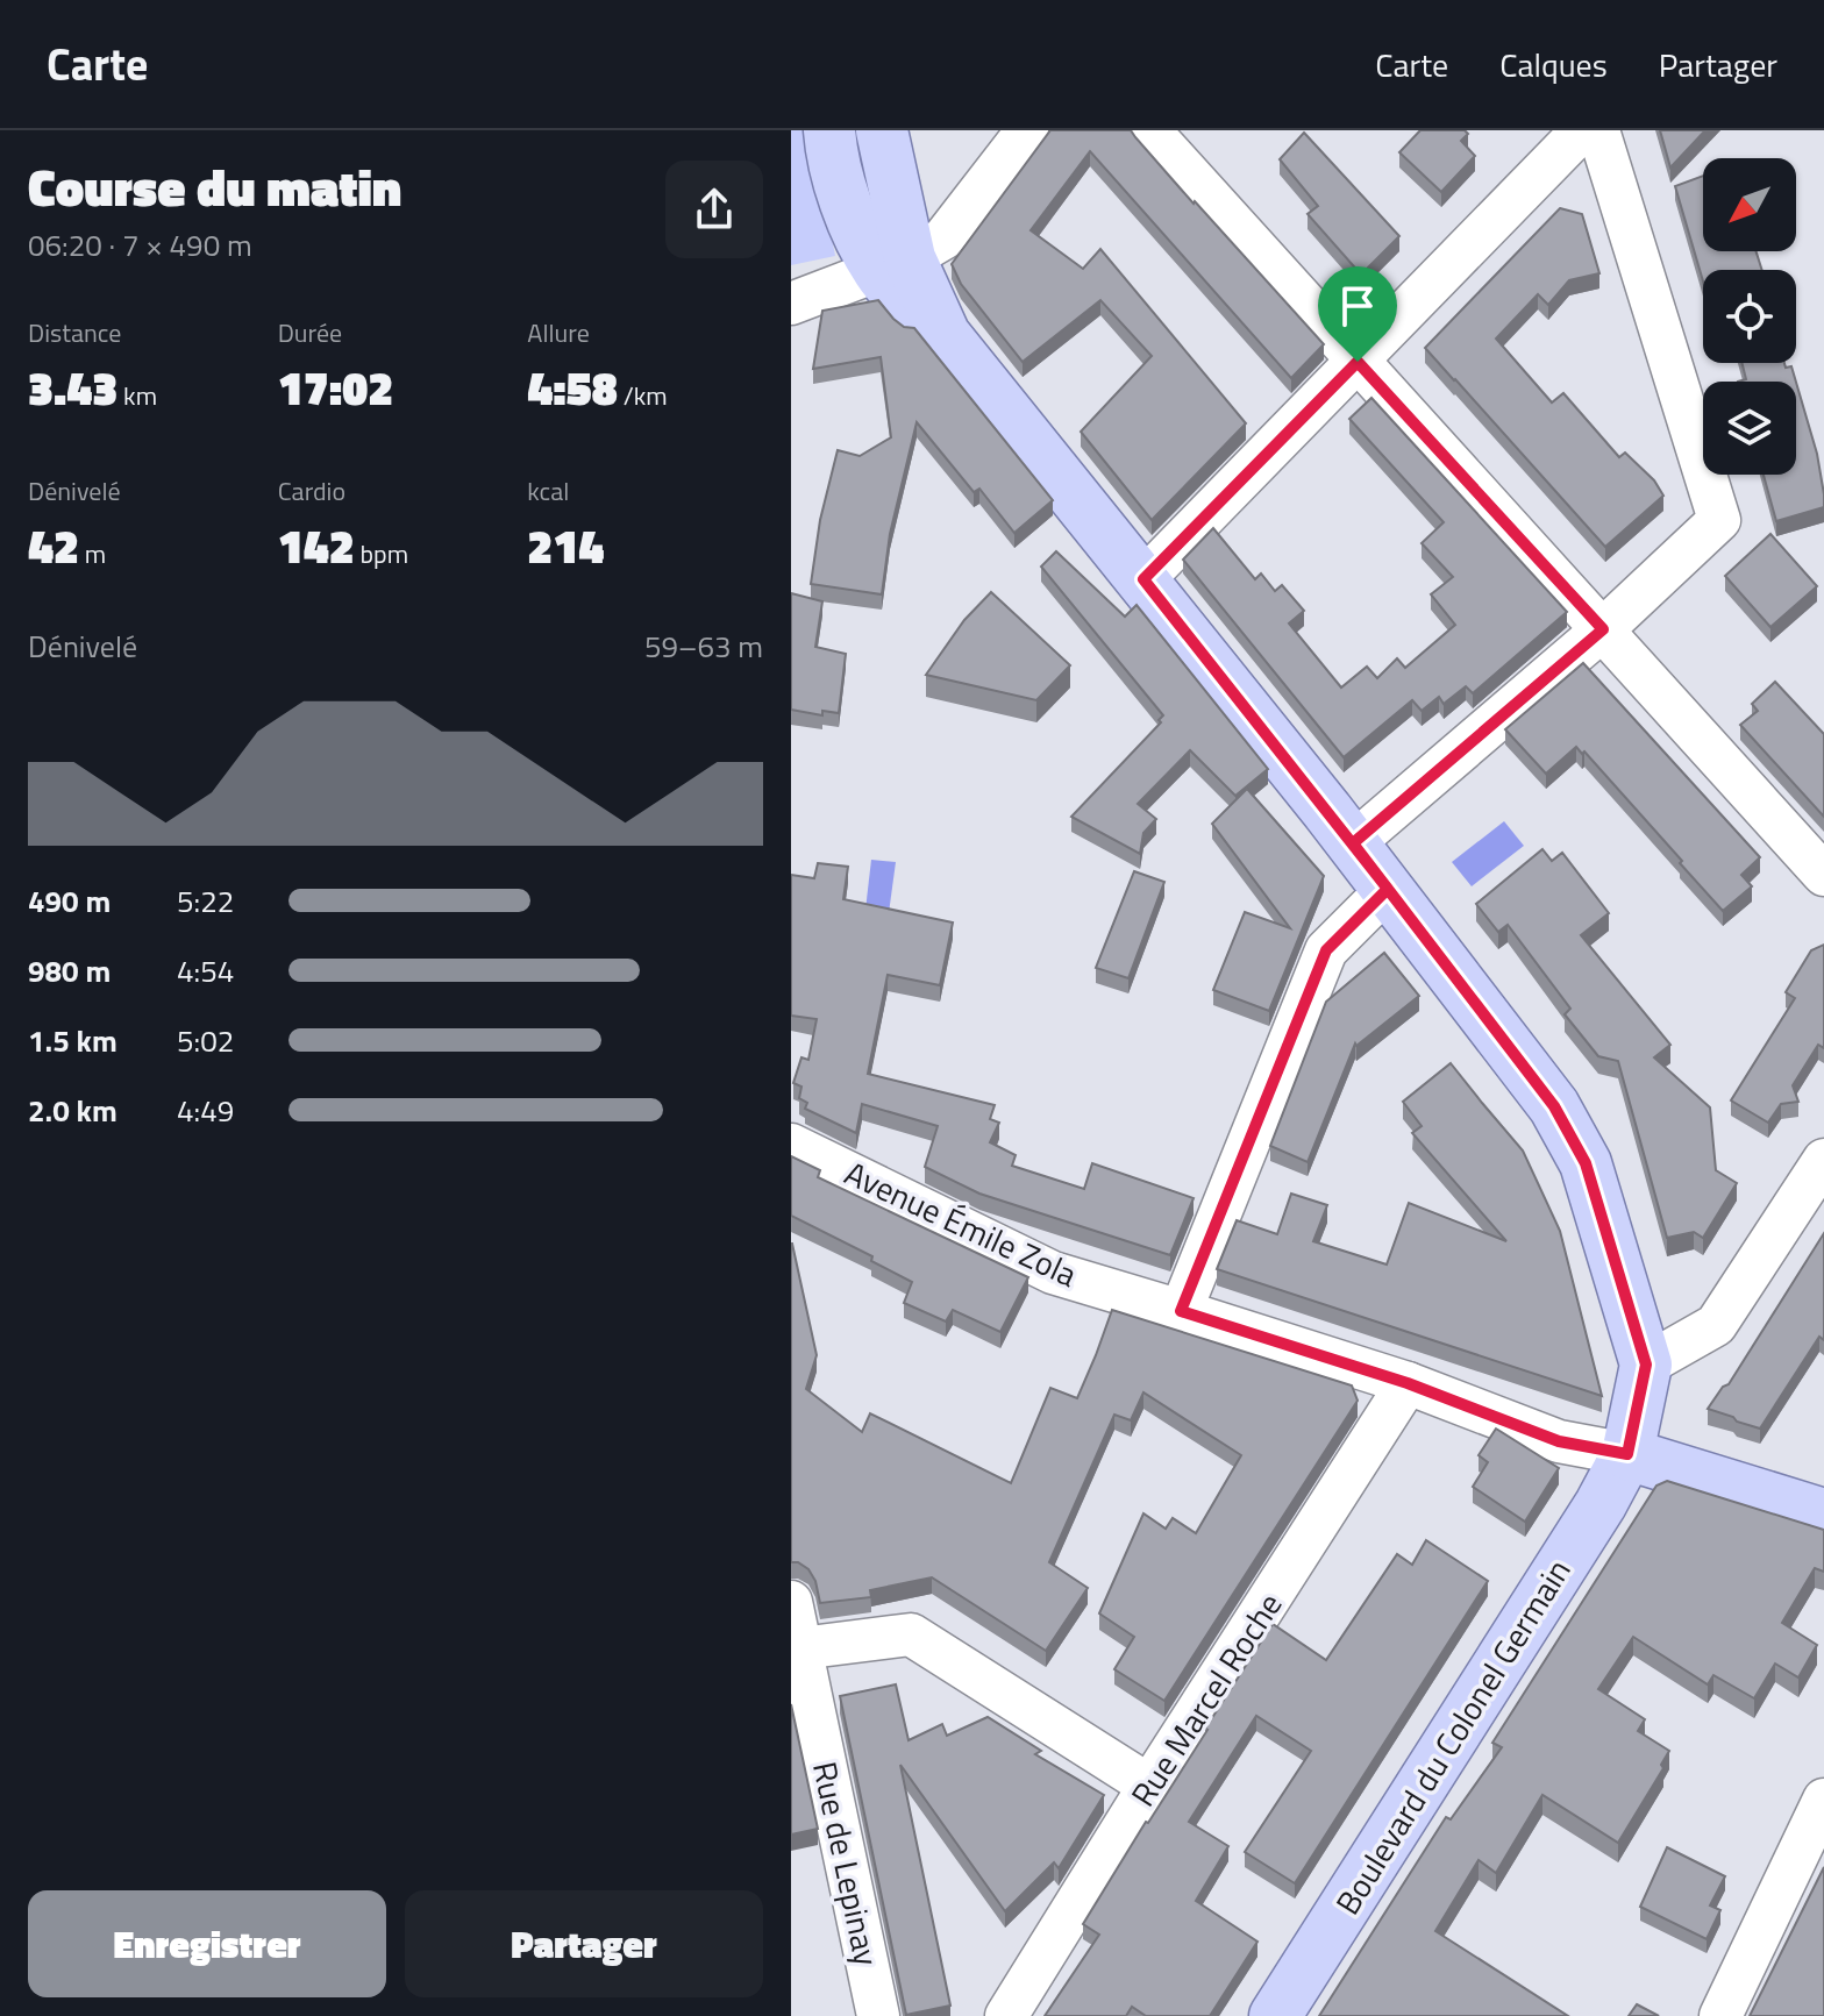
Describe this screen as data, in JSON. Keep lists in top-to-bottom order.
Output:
{
  "streets": {
    "main road": ["Avenue Émile Zola", "Boulevard du Colonel Germain"],
    "street": ["Rue Marcel Roche", "Rue de Lepinay"]
  },
  "crossings": [
    ["Avenue Émile Zola", "Rue Marcel Roche"],
    ["Avenue Émile Zola", "Boulevard du Colonel Germain"]
  ],
  "north": "bottom left",
  "page": {
    "header": "Carte",
    "nav": ["Carte", "Calques", "Partager"],
    "heading": ["Course du matin", "06:20 · 7 × 490 m"],
    "stats": [
      ["Distance", "3.43 km"],
      ["Durée", "17:02"],
      ["Allure", "4:58 /km"],
      ["Dénivelé", "42 m"],
      ["Cardio", "142 bpm"],
      ["kcal", "214"]
    ],
    "chart": ["Dénivelé", "59–63 m"],
    "list": [
      {
        "name": "490 m",
        "note": "5:22"
      },
      {
        "name": "980 m",
        "note": "4:54"
      },
      {
        "name": "1.5 km",
        "note": "5:02"
      },
      {
        "name": "2.0 km",
        "note": "4:49"
      }
    ],
    "buttons": ["Enregistrer", "Partager"]
  }
}
